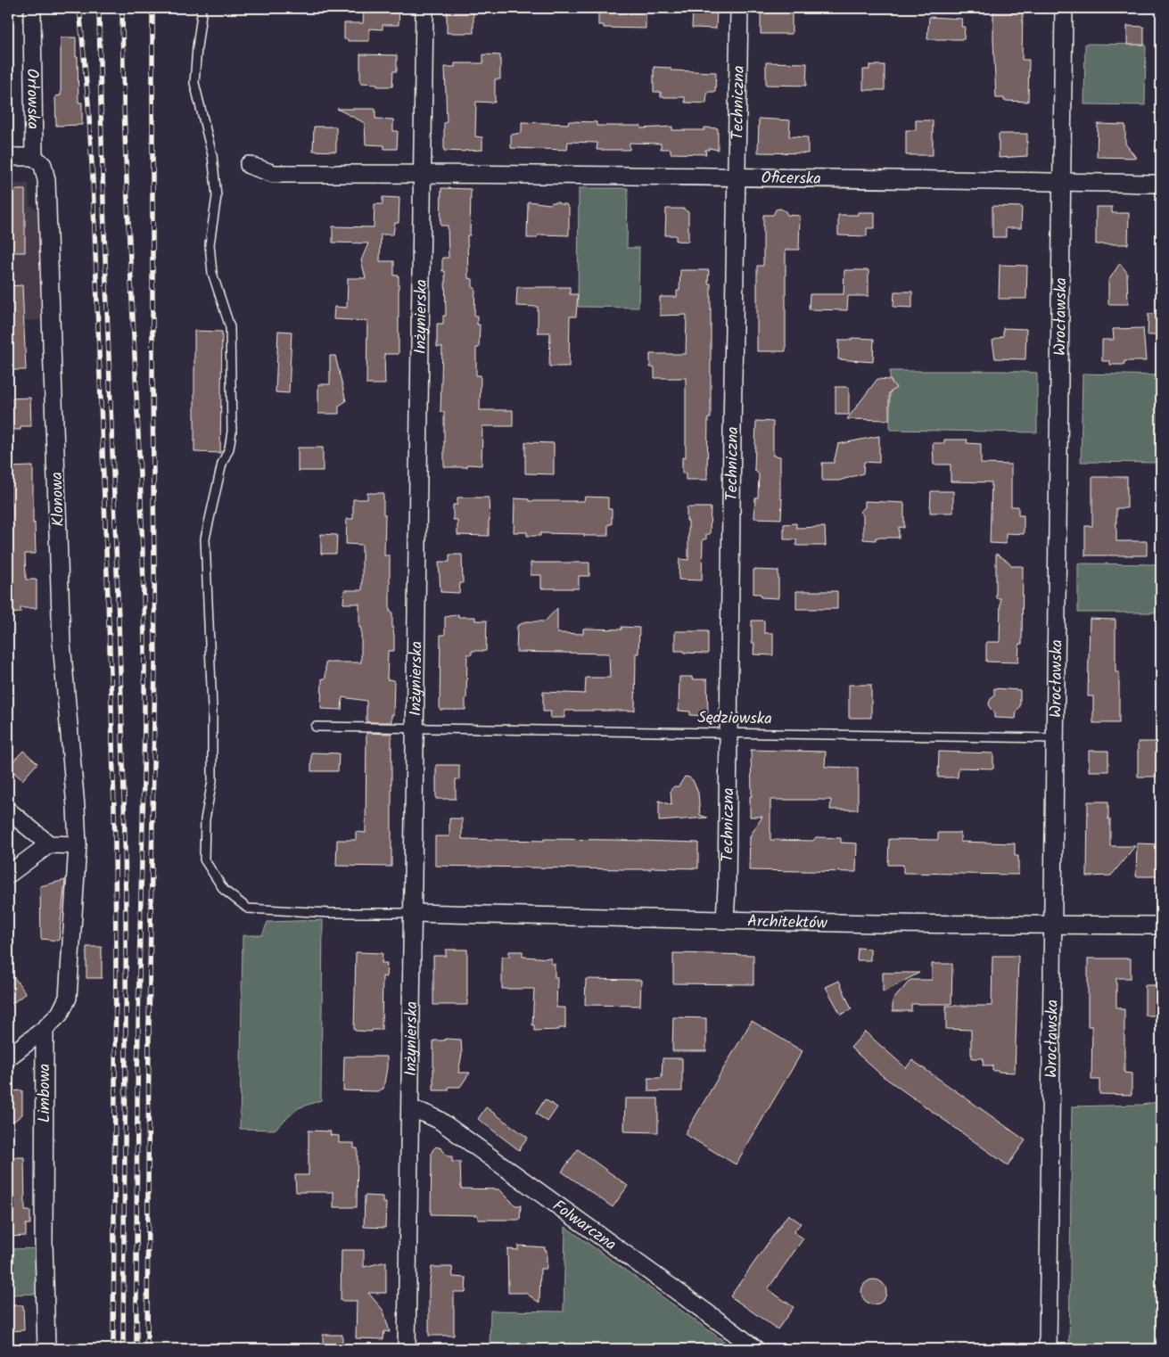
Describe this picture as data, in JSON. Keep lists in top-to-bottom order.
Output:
{
  "streets": {
    "street": [
      "Orłowska",
      "Techniczna",
      "Oficerska",
      "Inżynierska",
      "Wrocławska",
      "Klonowa",
      "Architektów",
      "Limbowa",
      "Folwarczna"
    ],
    "lane": ["Sędziowska"]
  },
  "crossings": [
    ["Orłowska", "Klonowa"],
    ["Techniczna", "Oficerska"],
    ["Techniczna", "Sędziowska"],
    ["Techniczna", "Architektów"],
    ["Oficerska", "Inżynierska"],
    ["Oficerska", "Wrocławska"],
    ["Inżynierska", "Sędziowska"],
    ["Inżynierska", "Architektów"],
    ["Inżynierska", "Folwarczna"],
    ["Wrocławska", "Sędziowska"],
    ["Wrocławska", "Architektów"]
  ]
}
